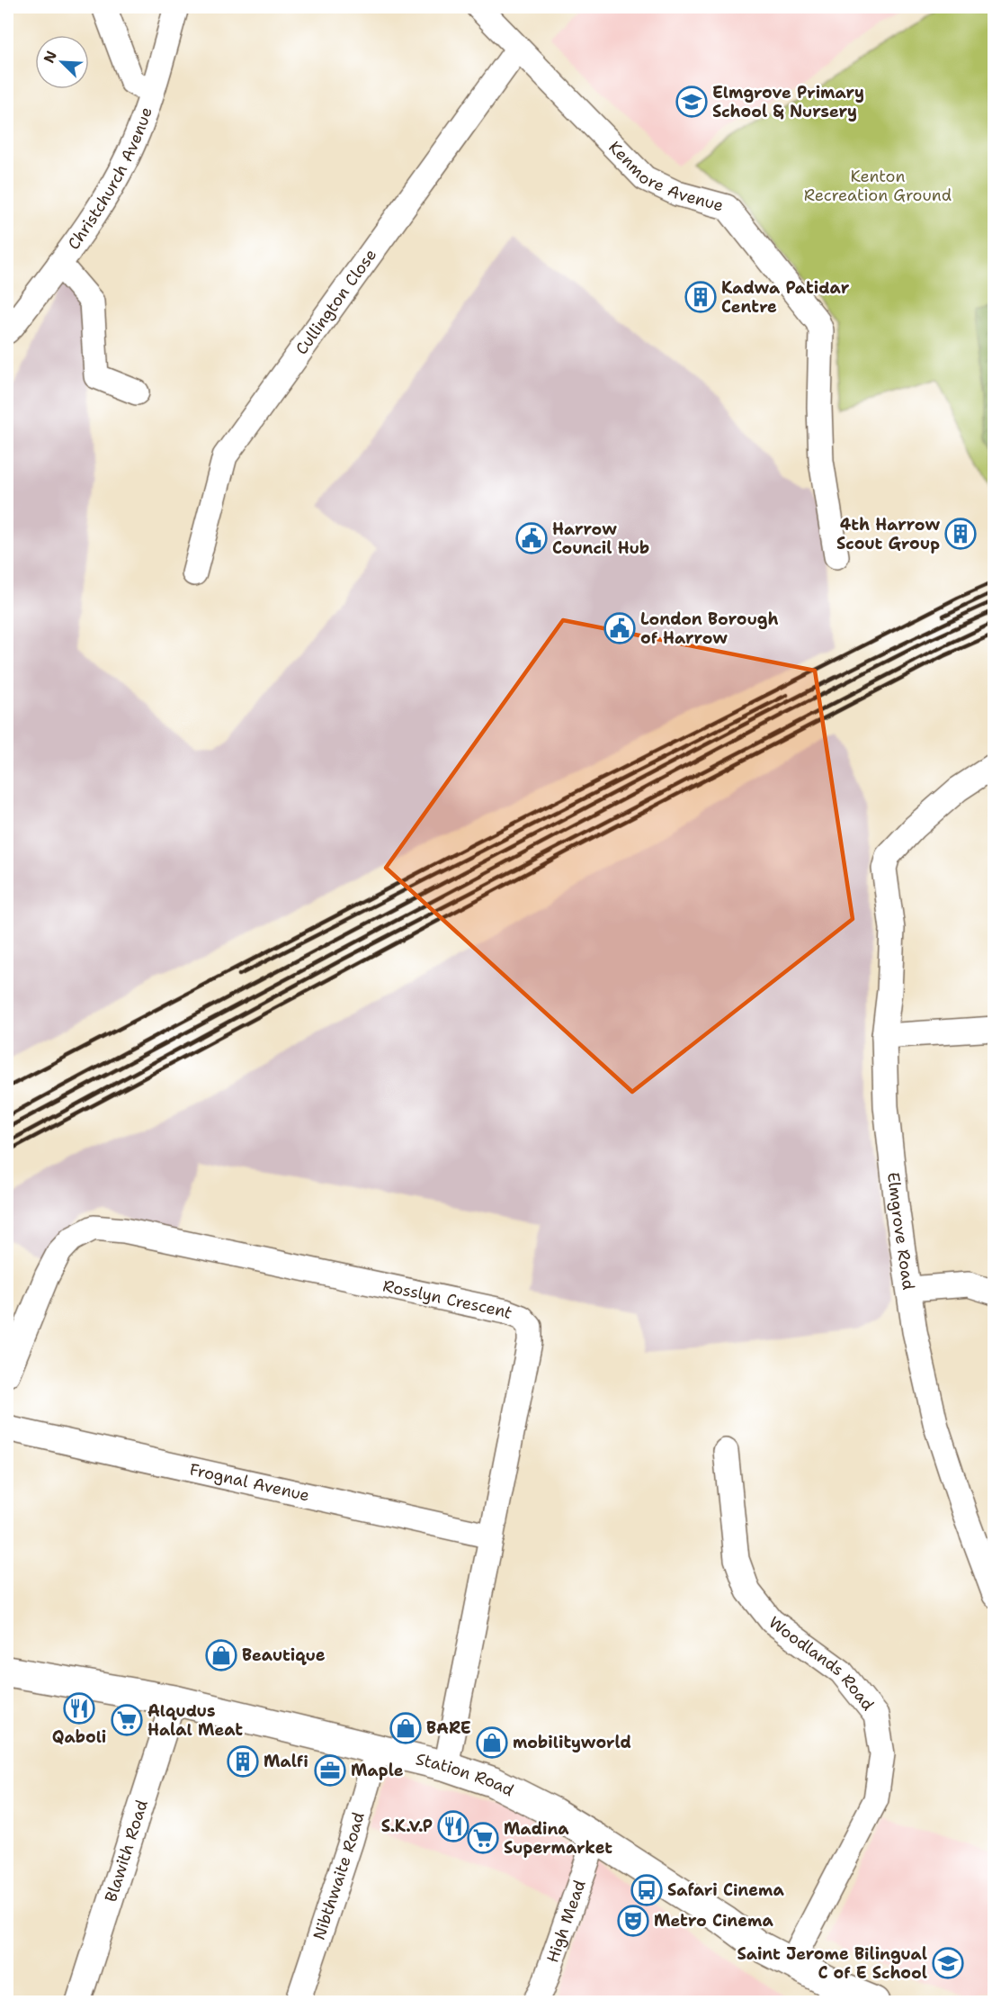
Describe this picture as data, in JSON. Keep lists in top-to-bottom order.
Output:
{
  "streets": {
    "main road": ["Station Road"],
    "street": [
      "Kenmore Avenue",
      "Christchurch Avenue",
      "Cullington Close",
      "Elmgrove Road",
      "Rosslyn Crescent",
      "Frognal Avenue",
      "Woodlands Road",
      "Blawith Road",
      "Nibthwaite Road",
      "High Mead"
    ]
  },
  "crossings": [
    ["Kenmore Avenue", "Cullington Close"],
    ["Rosslyn Crescent", "Frognal Avenue"],
    ["Rosslyn Crescent", "Station Road"],
    ["Woodlands Road", "Station Road"],
    ["Station Road", "Blawith Road"],
    ["Station Road", "Nibthwaite Road"],
    ["Station Road", "High Mead"]
  ],
  "parks": ["Kenton Recreation Ground"],
  "places": {
    "school or university": ["Elmgrove Primary School & Nursery", "Saint Jerome Bilingual C of E School"],
    "building": ["Kadwa Patidar Centre", "4th Harrow Scout Group", "Malfi"],
    "public building": ["Harrow Council Hub", "London Borough of Harrow"],
    "shop": ["Beautique", "BARE", "mobilityworld"],
    "restaurant": ["Qaboli", "S.K.V.P"],
    "supermarket": ["Alqudus Halal Meat", "Madina Supermarket"],
    "office": ["Maple"],
    "bus stop": ["Safari Cinema"],
    "theatre": ["Metro Cinema"]
  },
  "north": "top left"
}
